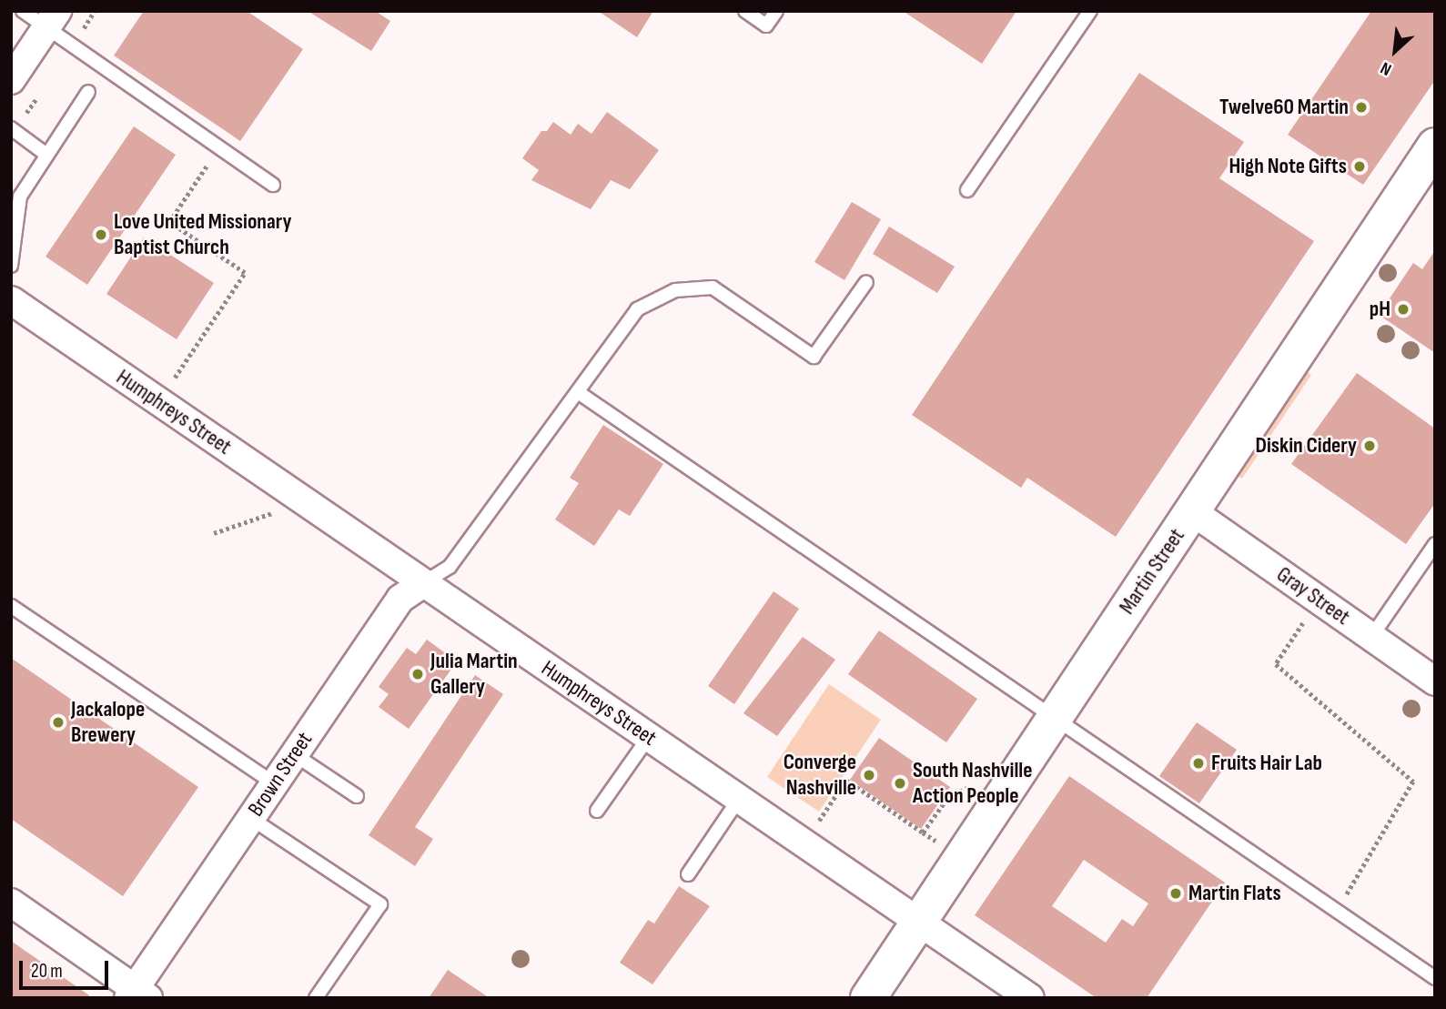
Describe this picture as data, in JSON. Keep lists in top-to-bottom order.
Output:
{
  "streets": {
    "street": [
      "Humphreys Street",
      "Martin Street",
      "Gray Street",
      "Brown Street"
    ]
  },
  "crossings": [
    ["Humphreys Street", "Martin Street"],
    ["Humphreys Street", "Brown Street"],
    ["Martin Street", "Gray Street"]
  ],
  "places": [
    "Twelve60 Martin",
    "High Note Gifts",
    "Love United Missionary Baptist Church",
    "pH",
    "Diskin Cidery",
    "Julia Martin Gallery",
    "Jackalope Brewery",
    "Fruits Hair Lab",
    "Converge Nashville",
    "South Nashville Action People",
    "Martin Flats"
  ],
  "scale_bar": "20 m",
  "north": "bottom left"
}
